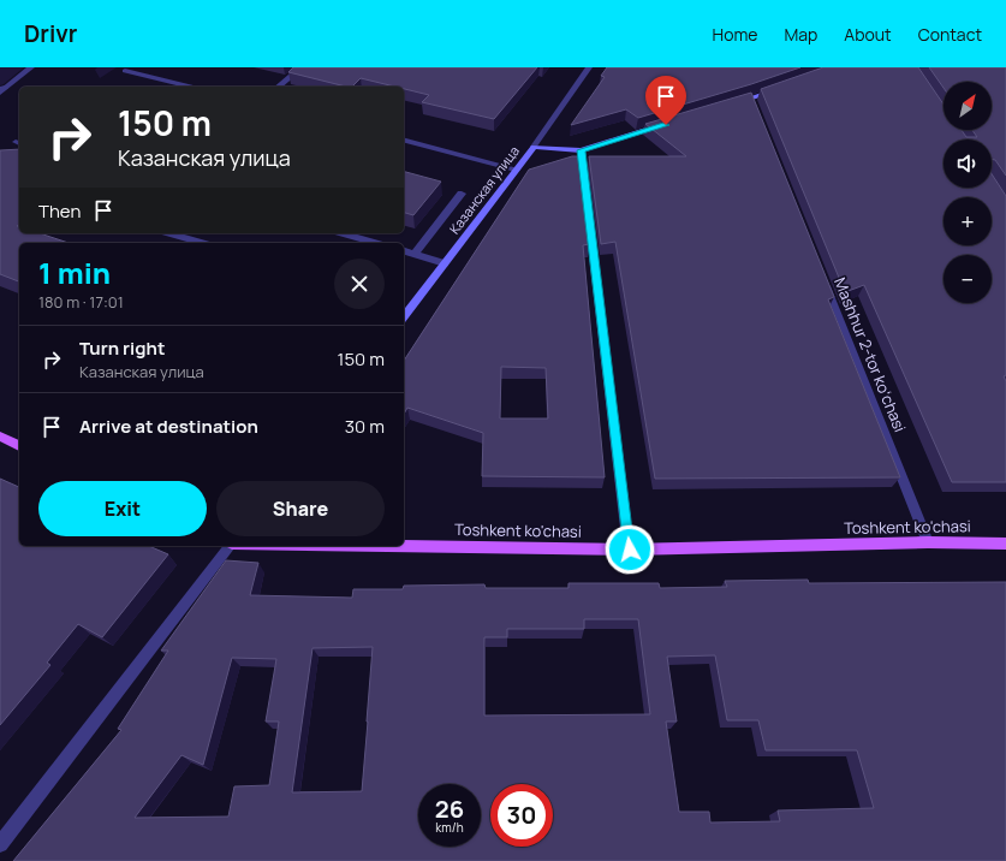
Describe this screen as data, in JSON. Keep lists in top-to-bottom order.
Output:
{
  "streets": {
    "main road": ["Toshkent ko'chasi"],
    "street": ["Казанская улица", "Mashhur 2-tor koʻchasi"]
  },
  "crossings": [
    ["Mashhur 2-tor koʻchasi", "Toshkent ko'chasi"]
  ],
  "north": "top right",
  "page": {
    "header": "Drivr",
    "nav": [
      "Home",
      "Map",
      "About",
      "Contact"
    ],
    "map_buttons": ["+", "−"],
    "turn": ["150 m", "Казанская улица"],
    "then": "Then",
    "heading": ["1 min", "180 m · 17:01"],
    "list": [
      {
        "name": "Turn right",
        "note": "Казанская улица",
        "value": "150 m"
      },
      {
        "name": "Arrive at destination",
        "value": "30 m"
      }
    ],
    "buttons": ["Exit", "Share"],
    "speed": "26 km/h",
    "limit": "30"
  }
}
